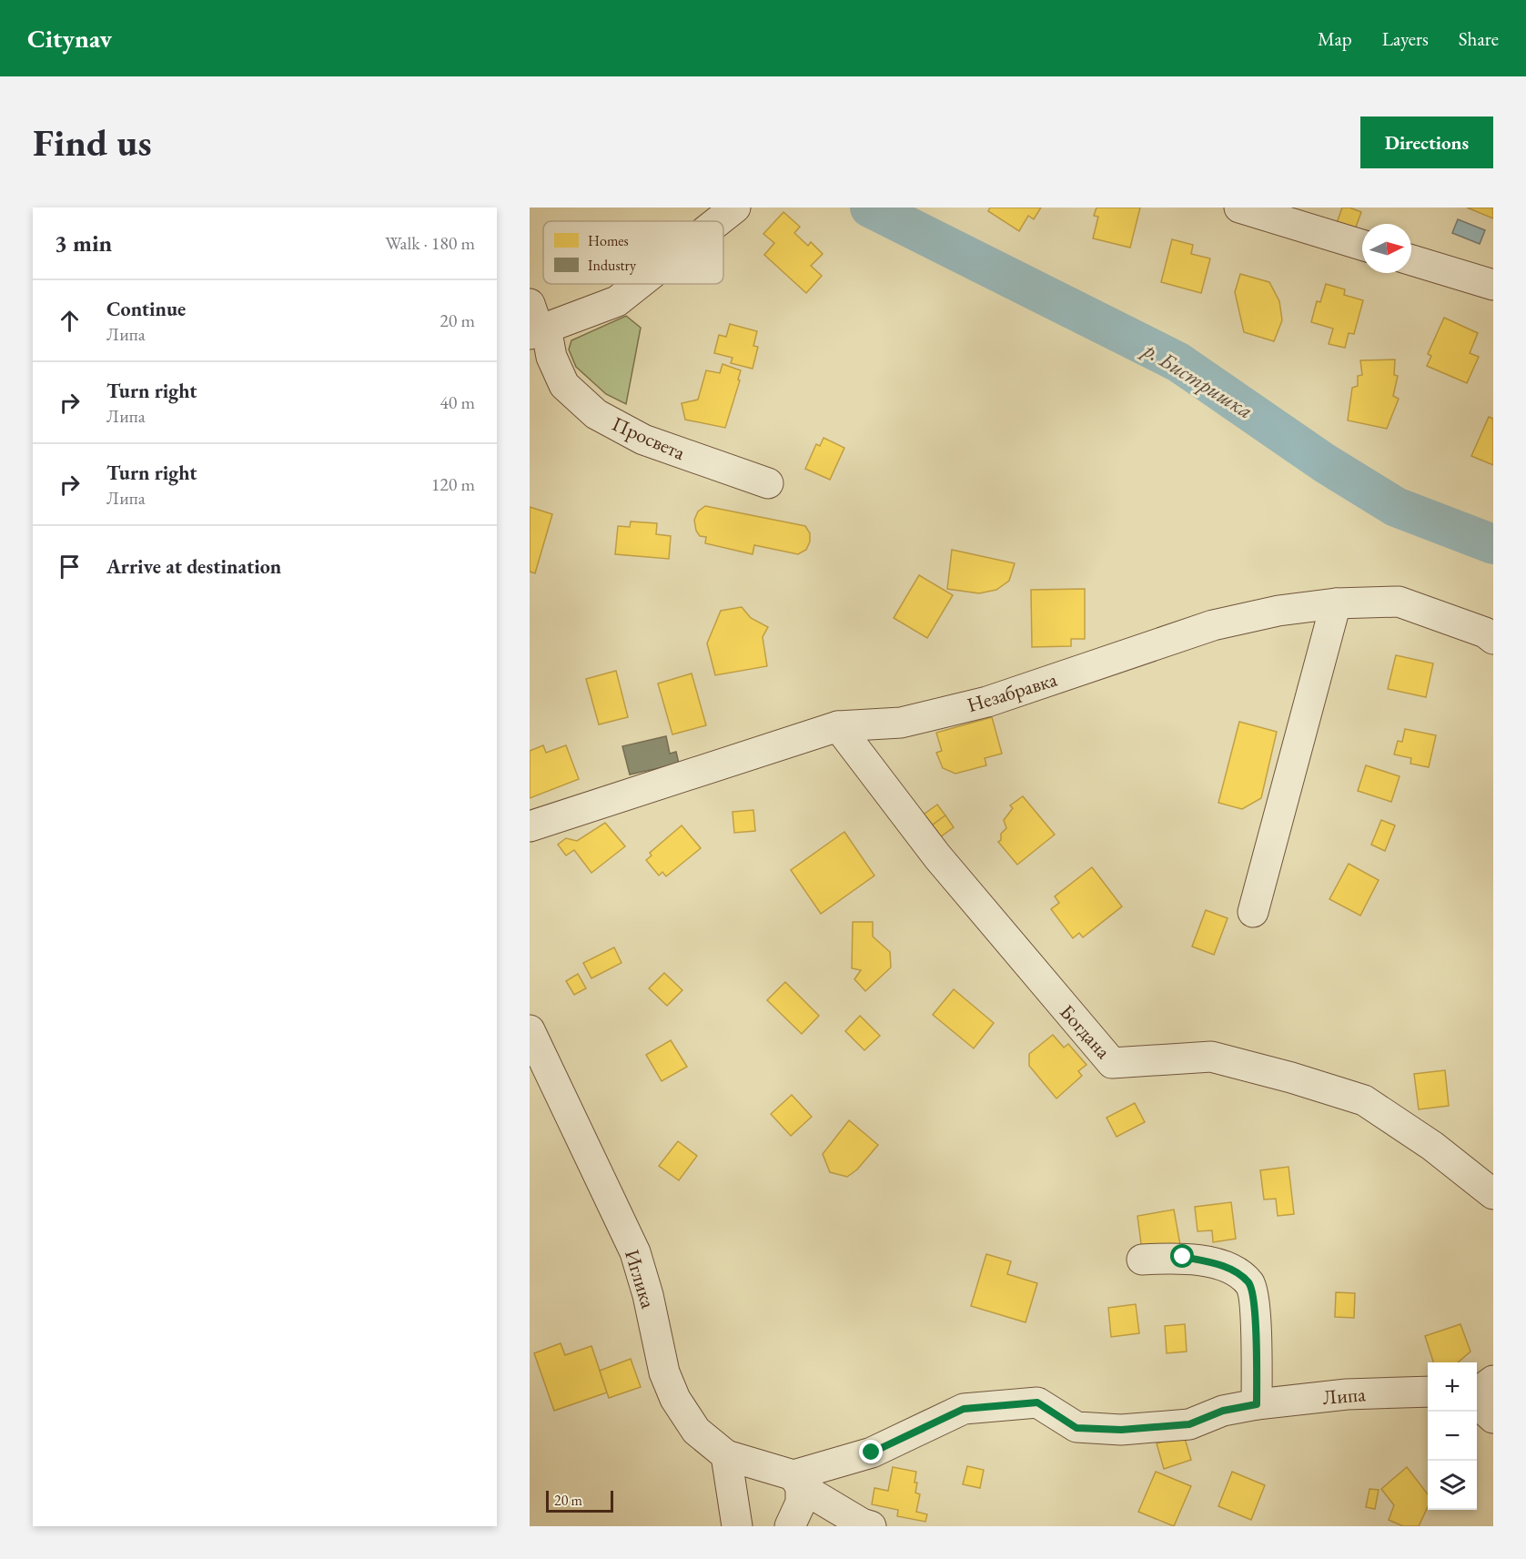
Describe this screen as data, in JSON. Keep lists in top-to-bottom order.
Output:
{
  "streets": {
    "street": [
      "Просвета",
      "Незабравка",
      "Богдана",
      "Иглика",
      "Липа"
    ]
  },
  "crossings": [
    ["Незабравка", "Богдана"],
    ["Иглика", "Липа"]
  ],
  "water": ["р. Бистришка"],
  "legend": ["Homes", "Industry"],
  "scale_bar": "20 m",
  "north": "right",
  "page": {
    "header": "Citynav",
    "nav": ["Map", "Layers", "Share"],
    "buttons": "Directions",
    "title": "Find us",
    "heading": ["3 min", "Walk · 180 m"],
    "list": [
      ["Continue", "Липа", "20 m"],
      ["Turn right", "Липа", "40 m"],
      ["Turn right", "Липа", "120 m"],
      "Arrive at destination"
    ],
    "map_buttons": ["+", "−"],
    "scale": "20 m"
  }
}
